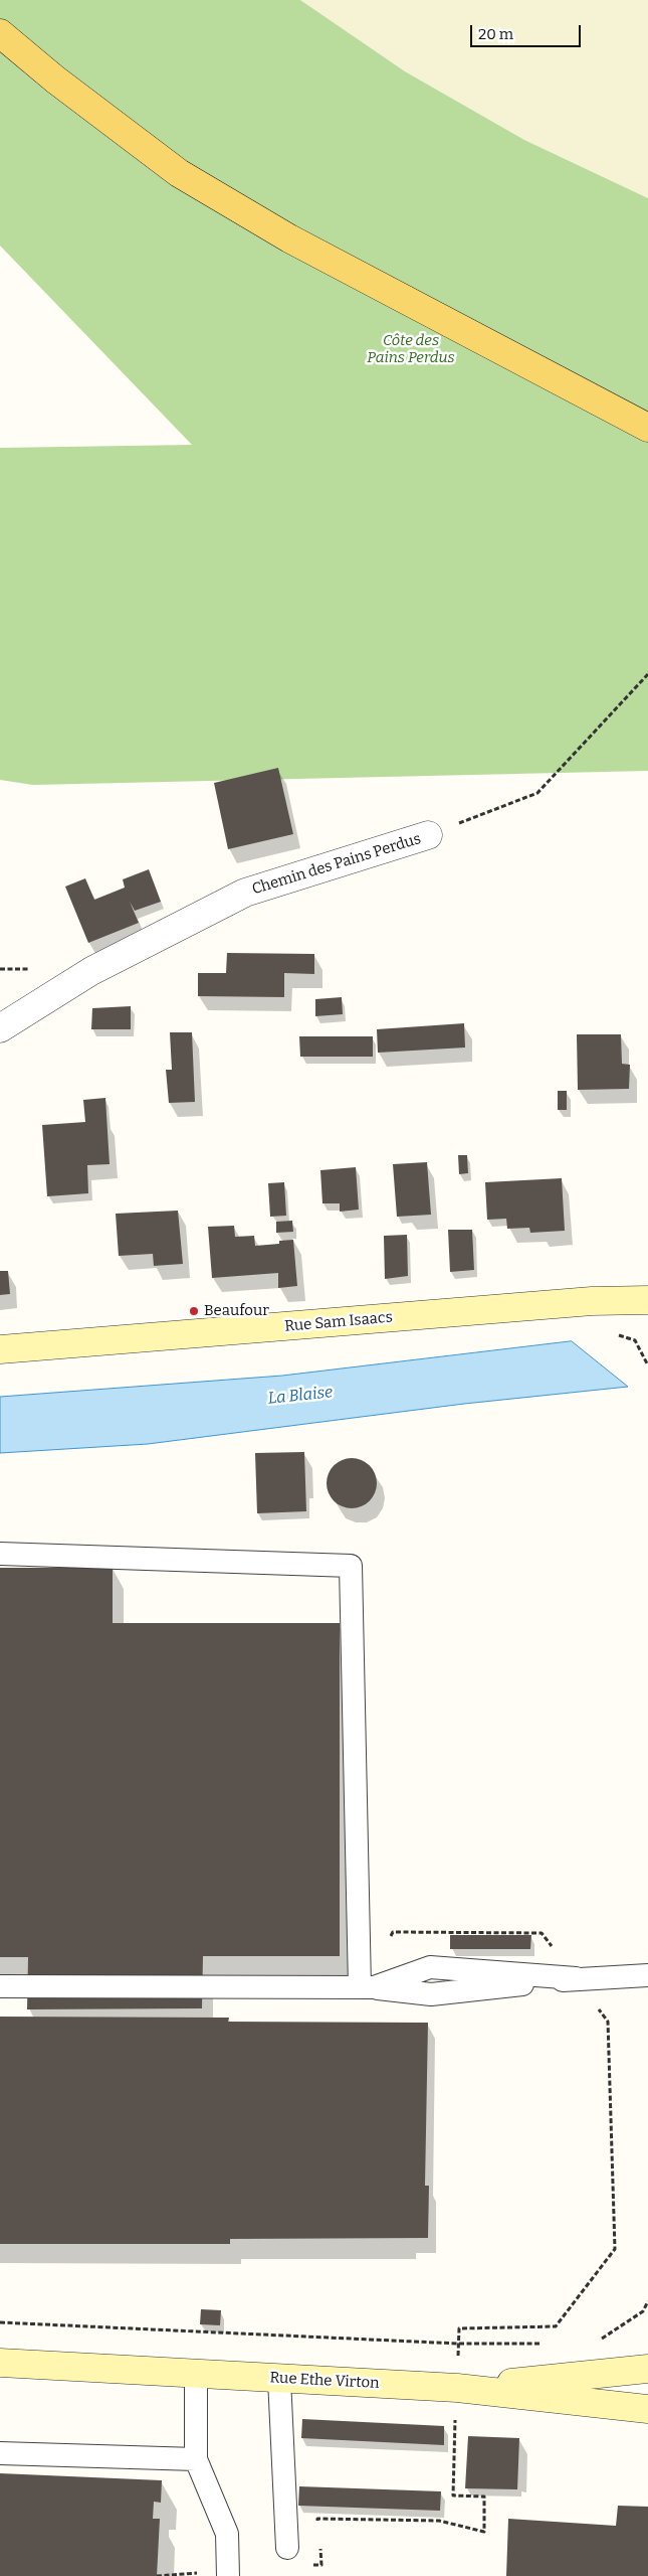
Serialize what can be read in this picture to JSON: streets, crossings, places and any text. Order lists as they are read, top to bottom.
{
  "streets": {
    "main road": ["Rue Sam Isaacs", "Rue Ethe Virton"],
    "street": ["Chemin des Pains Perdus"]
  },
  "water": ["La Blaise"],
  "parks": ["Côte des Pains Perdus"],
  "places": ["Beaufour"],
  "scale_bar": "20 m"
}
